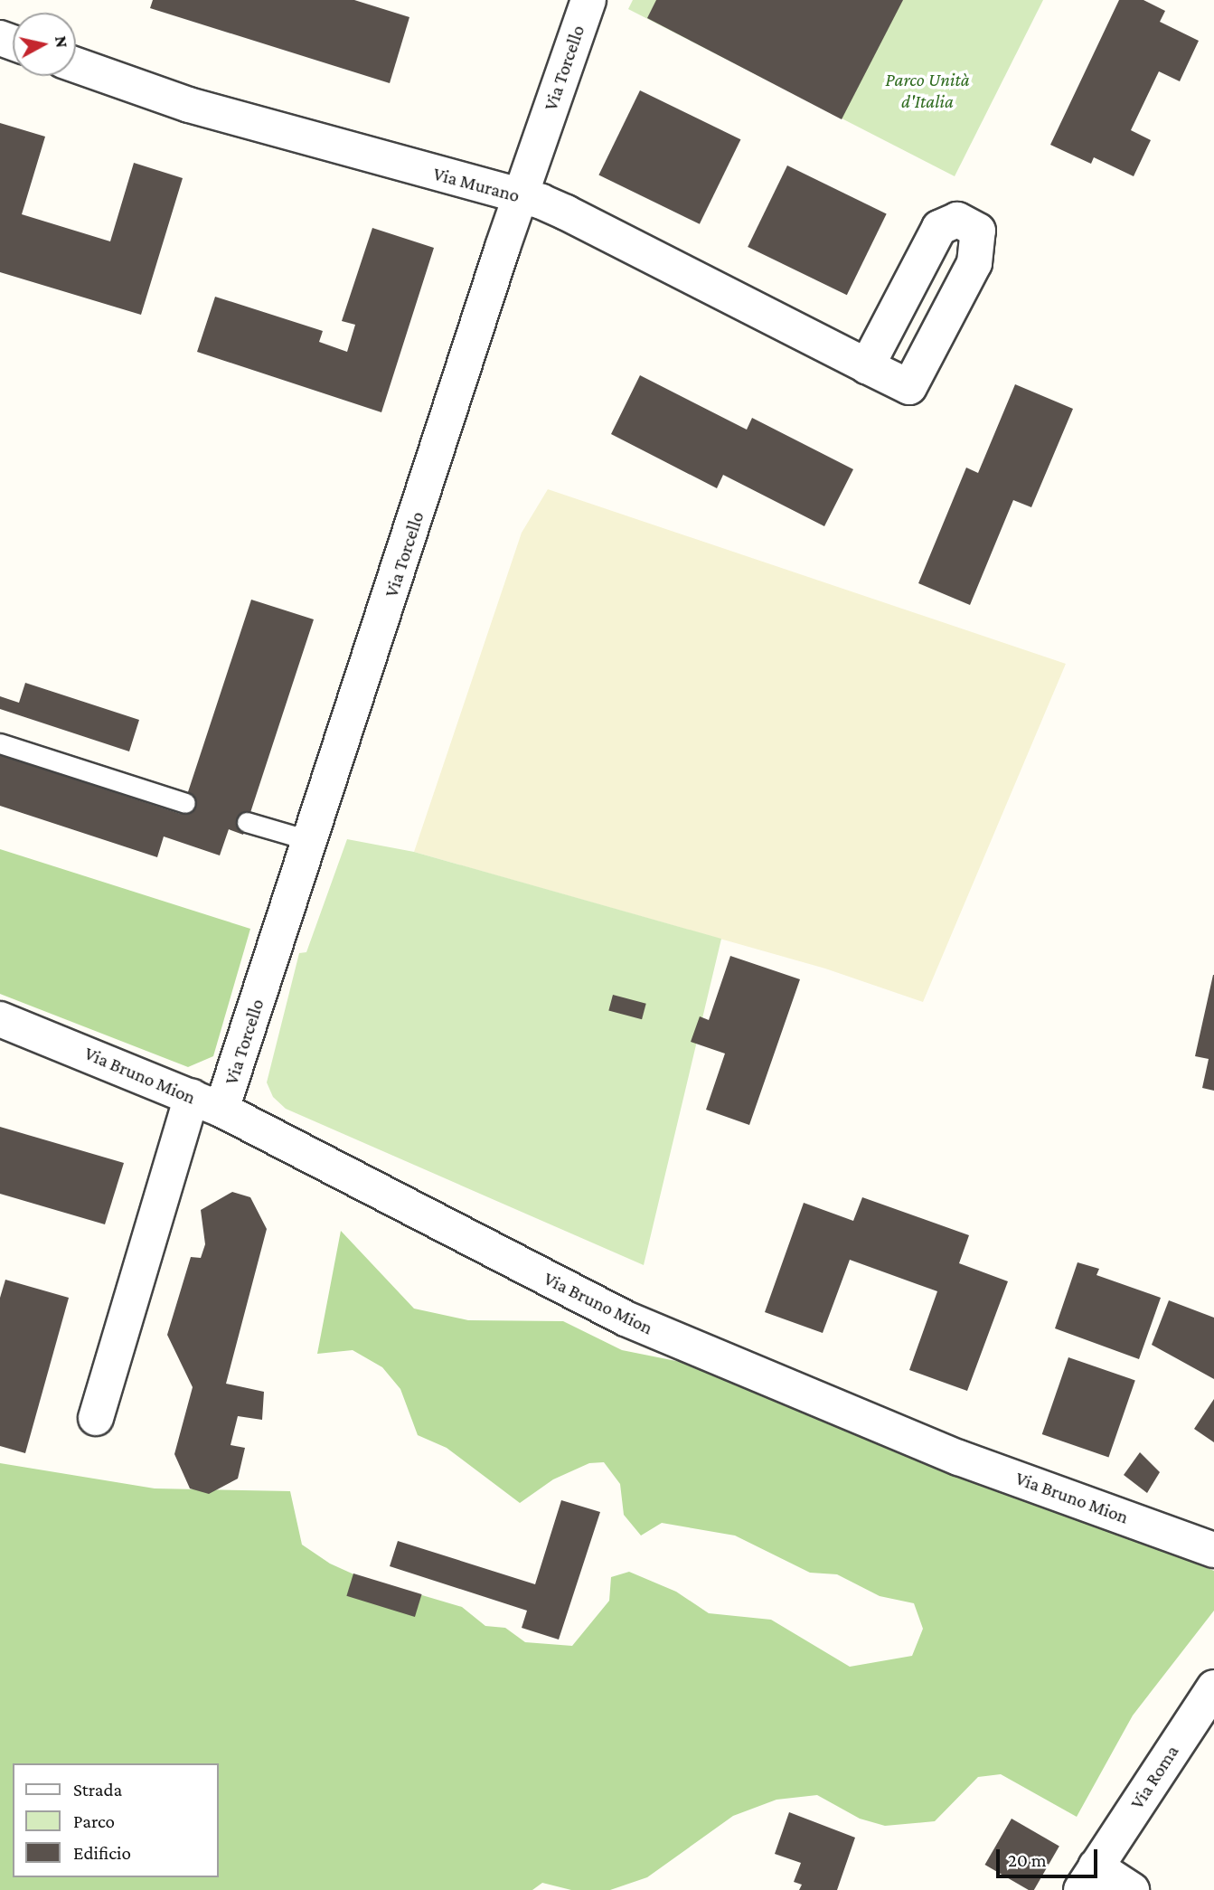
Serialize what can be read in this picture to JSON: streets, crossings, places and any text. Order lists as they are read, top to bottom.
{
  "streets": {
    "street": [
      "Via Torcello",
      "Via Murano",
      "Via Bruno Mion",
      "Via Roma"
    ]
  },
  "crossings": [
    ["Via Torcello", "Via Murano"],
    ["Via Torcello", "Via Bruno Mion"]
  ],
  "parks": ["Parco Unità d'Italia"],
  "legend": ["Strada", "Parco", "Edificio"],
  "scale_bar": "20 m",
  "north": "right"
}
